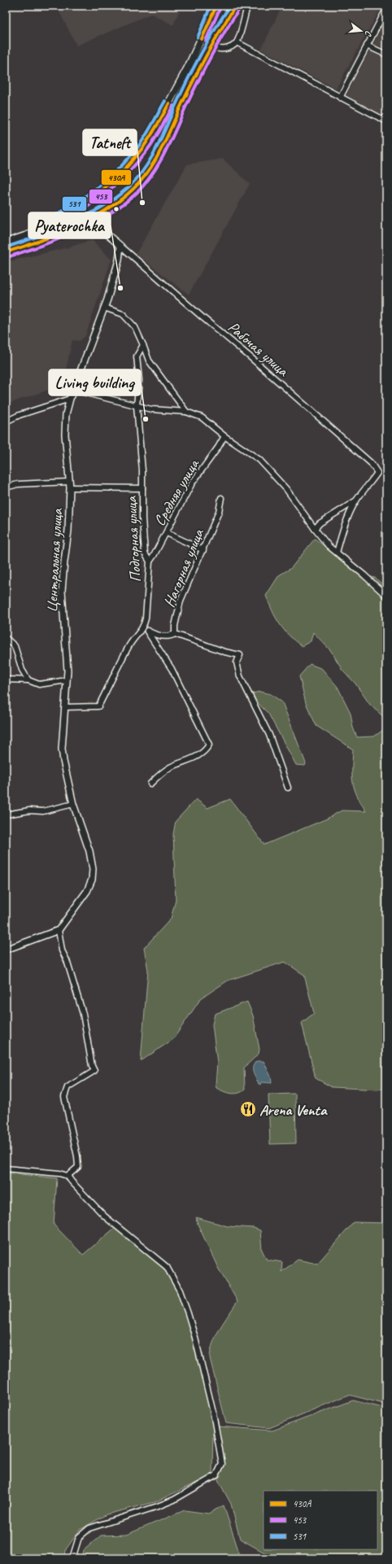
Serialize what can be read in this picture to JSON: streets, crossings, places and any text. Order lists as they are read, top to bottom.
{
  "streets": {
    "street": [
      "Рабочая улица",
      "Средняя улица",
      "Подгорная улица",
      "Центральная улица",
      "Нагорная улица"
    ]
  },
  "crossings": [
    ["Рабочая улица", "Центральная улица"],
    ["Средняя улица", "Подгорная улица"]
  ],
  "places": {
    "other": ["Tatneft", "Pyaterochka", "Living building"],
    "restaurant": ["Arena Venta"]
  },
  "lines": ["transit line 430А", "transit line 531", "transit line 453"],
  "legend": ["430А", "453", "531"],
  "north": "right"
}
